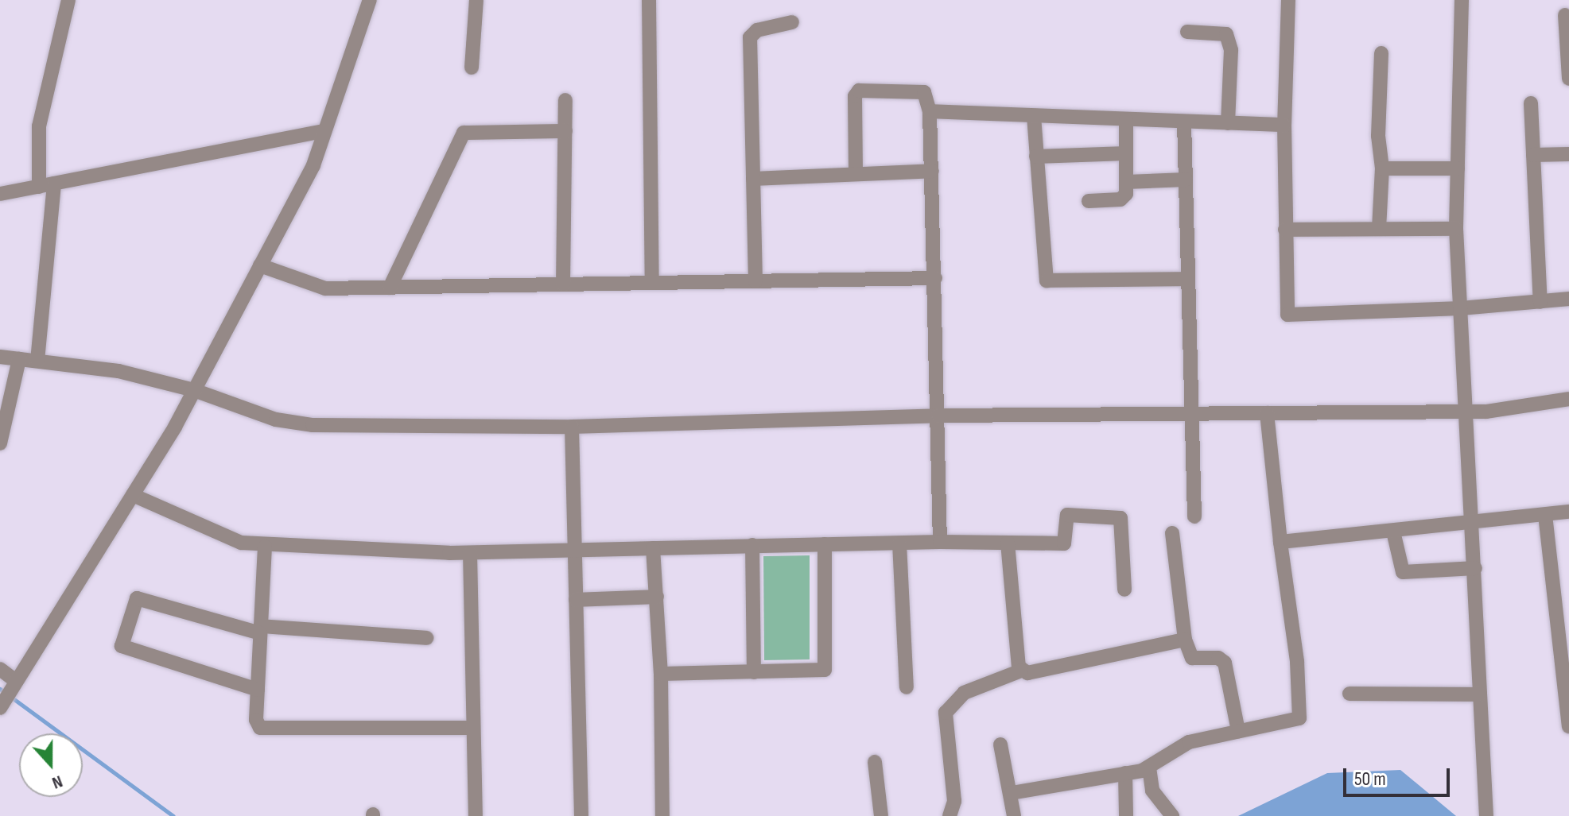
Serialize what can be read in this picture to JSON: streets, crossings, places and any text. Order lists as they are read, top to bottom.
{
  "scale_bar": "50 m",
  "north": "bottom"
}
